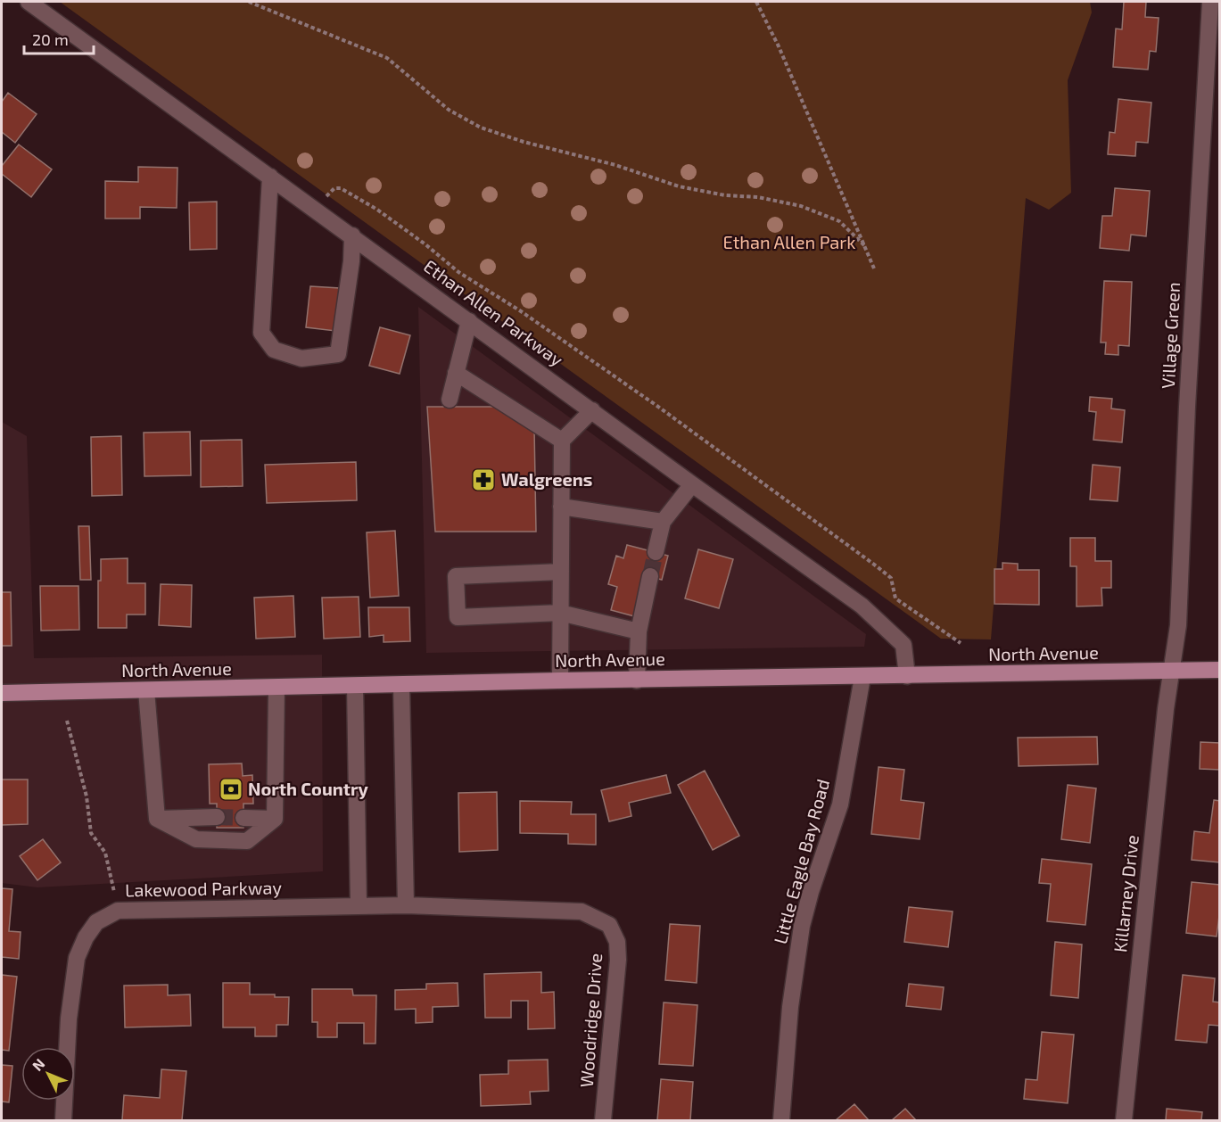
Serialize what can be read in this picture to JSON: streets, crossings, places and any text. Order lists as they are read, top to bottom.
{
  "streets": {
    "main road": ["North Avenue"],
    "street": [
      "Ethan Allen Parkway",
      "Village Green",
      "Little Eagle Bay Road",
      "Lakewood Parkway",
      "Killarney Drive",
      "Woodridge Drive"
    ]
  },
  "crossings": [
    ["Ethan Allen Parkway", "North Avenue"],
    ["Village Green", "North Avenue"],
    ["Village Green", "Killarney Drive"],
    ["North Avenue", "Little Eagle Bay Road"],
    ["North Avenue", "Killarney Drive"],
    ["Lakewood Parkway", "Woodridge Drive"]
  ],
  "parks": ["Ethan Allen Park"],
  "places": {
    "pharmacy": ["Walgreens"],
    "bank": ["North Country"]
  },
  "scale_bar": "20 m",
  "north": "top left"
}
